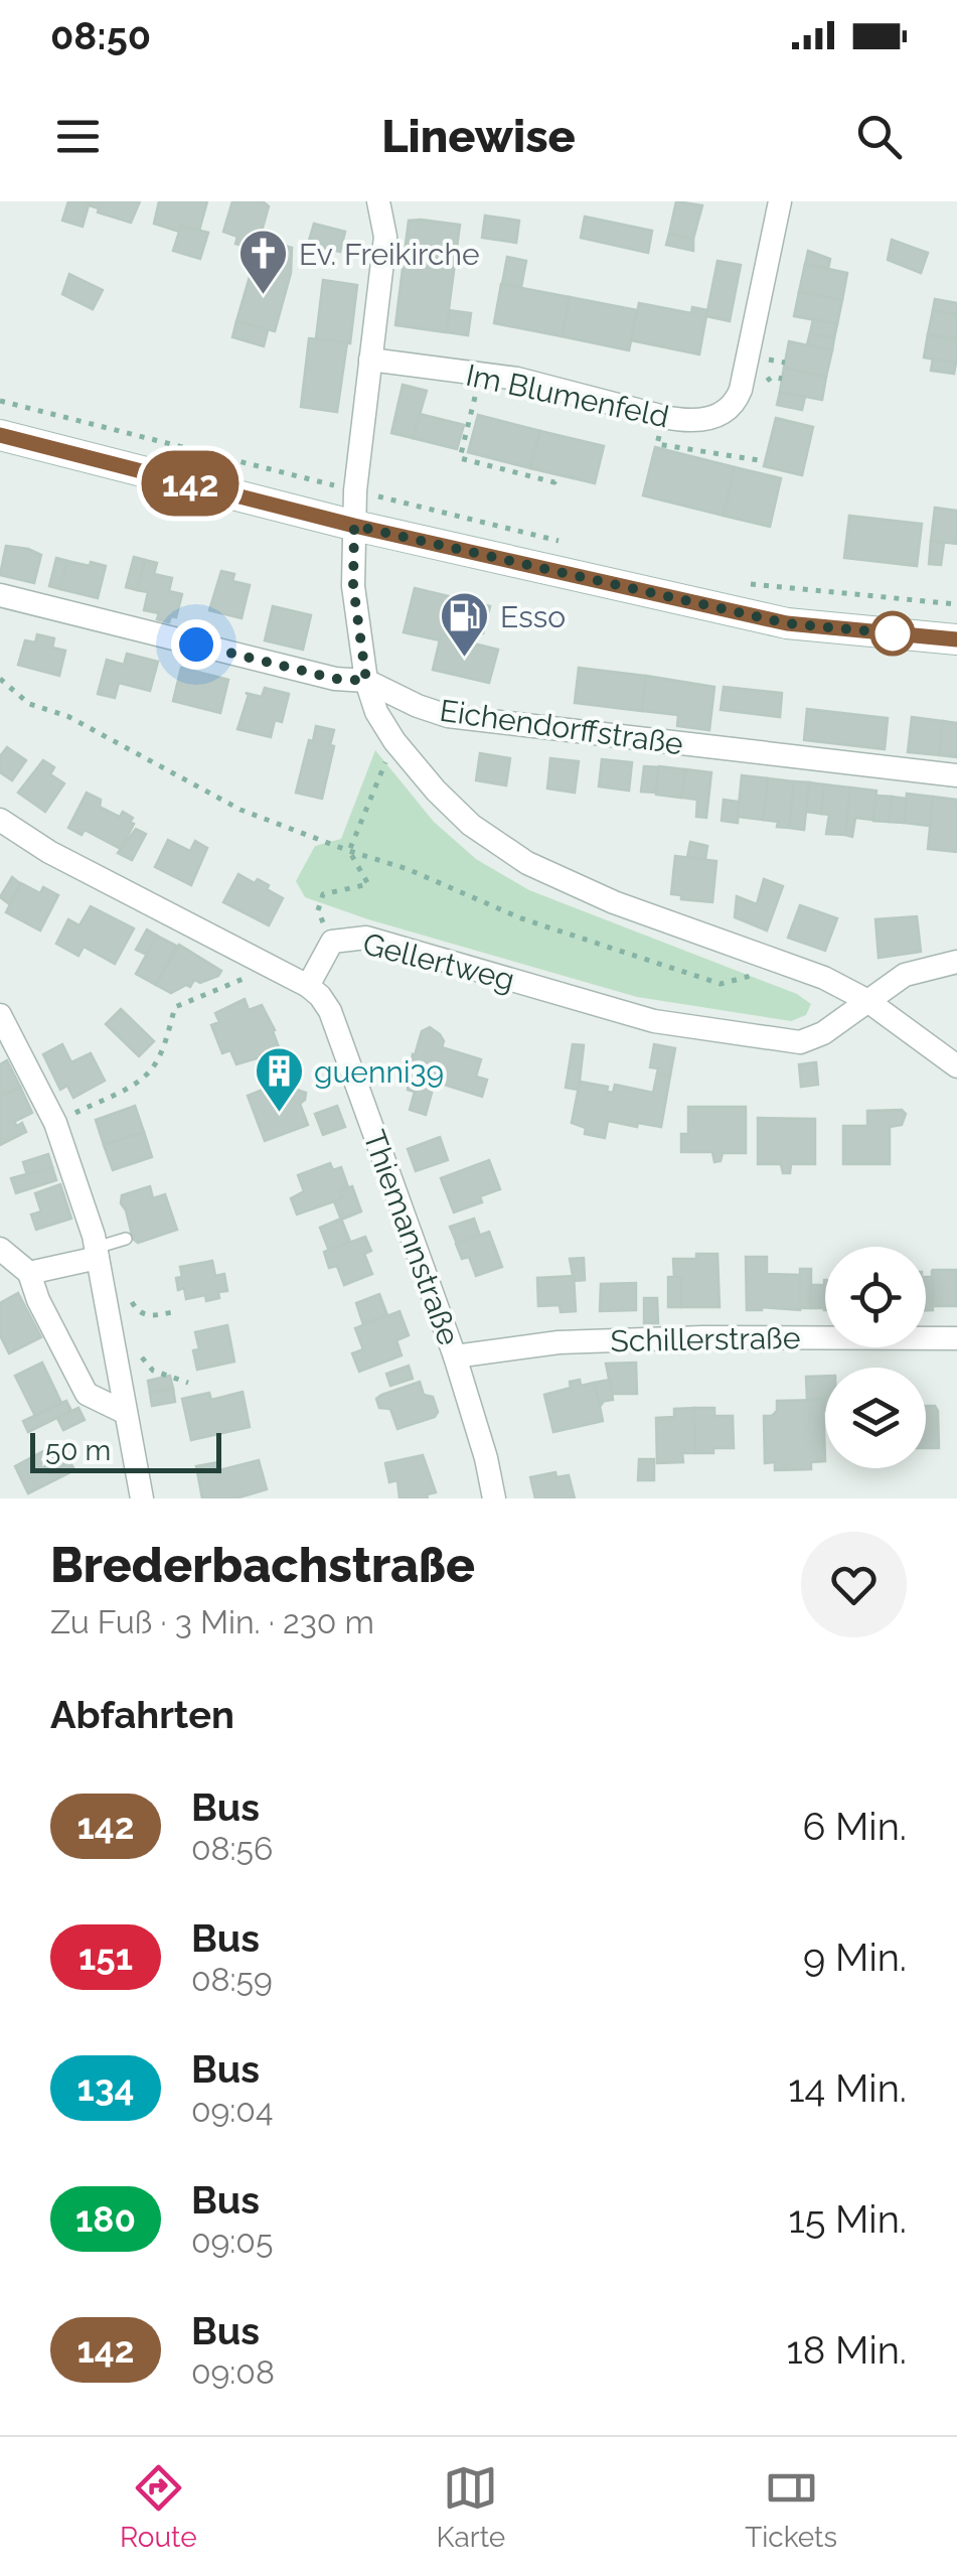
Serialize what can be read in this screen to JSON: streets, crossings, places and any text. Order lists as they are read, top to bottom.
{
  "streets": {
    "street": [
      "Im Blumenfeld",
      "Eichendorffstraße",
      "Gellertweg",
      "Thiemannstraße",
      "Schillerstraße"
    ]
  },
  "crossings": [
    ["Gellertweg", "Thiemannstraße"],
    ["Thiemannstraße", "Schillerstraße"]
  ],
  "places": {
    "church": ["Ev. Freikirche"],
    "fuel station": ["Esso"],
    "building": ["guenni39"]
  },
  "lines": ["bus line 142"],
  "scale_bar": "50 m",
  "page": {
    "status": "08:50",
    "header": "Linewise",
    "on_map": "142",
    "scale": "50 m",
    "heading": [
      ["Brederbachstraße", "Zu Fuß · 3 Min. · 230 m"],
      "Abfahrten"
    ],
    "list": [
      {
        "mark": "142",
        "name": "Bus",
        "note": "08:56",
        "value": "6 Min."
      },
      {
        "mark": "151",
        "name": "Bus",
        "note": "08:59",
        "value": "9 Min."
      },
      {
        "mark": "134",
        "name": "Bus",
        "note": "09:04",
        "value": "14 Min."
      },
      {
        "mark": "180",
        "name": "Bus",
        "note": "09:05",
        "value": "15 Min."
      },
      {
        "mark": "142",
        "name": "Bus",
        "note": "09:08",
        "value": "18 Min."
      }
    ],
    "tabs": ["Route", "Karte", "Tickets"]
  }
}
